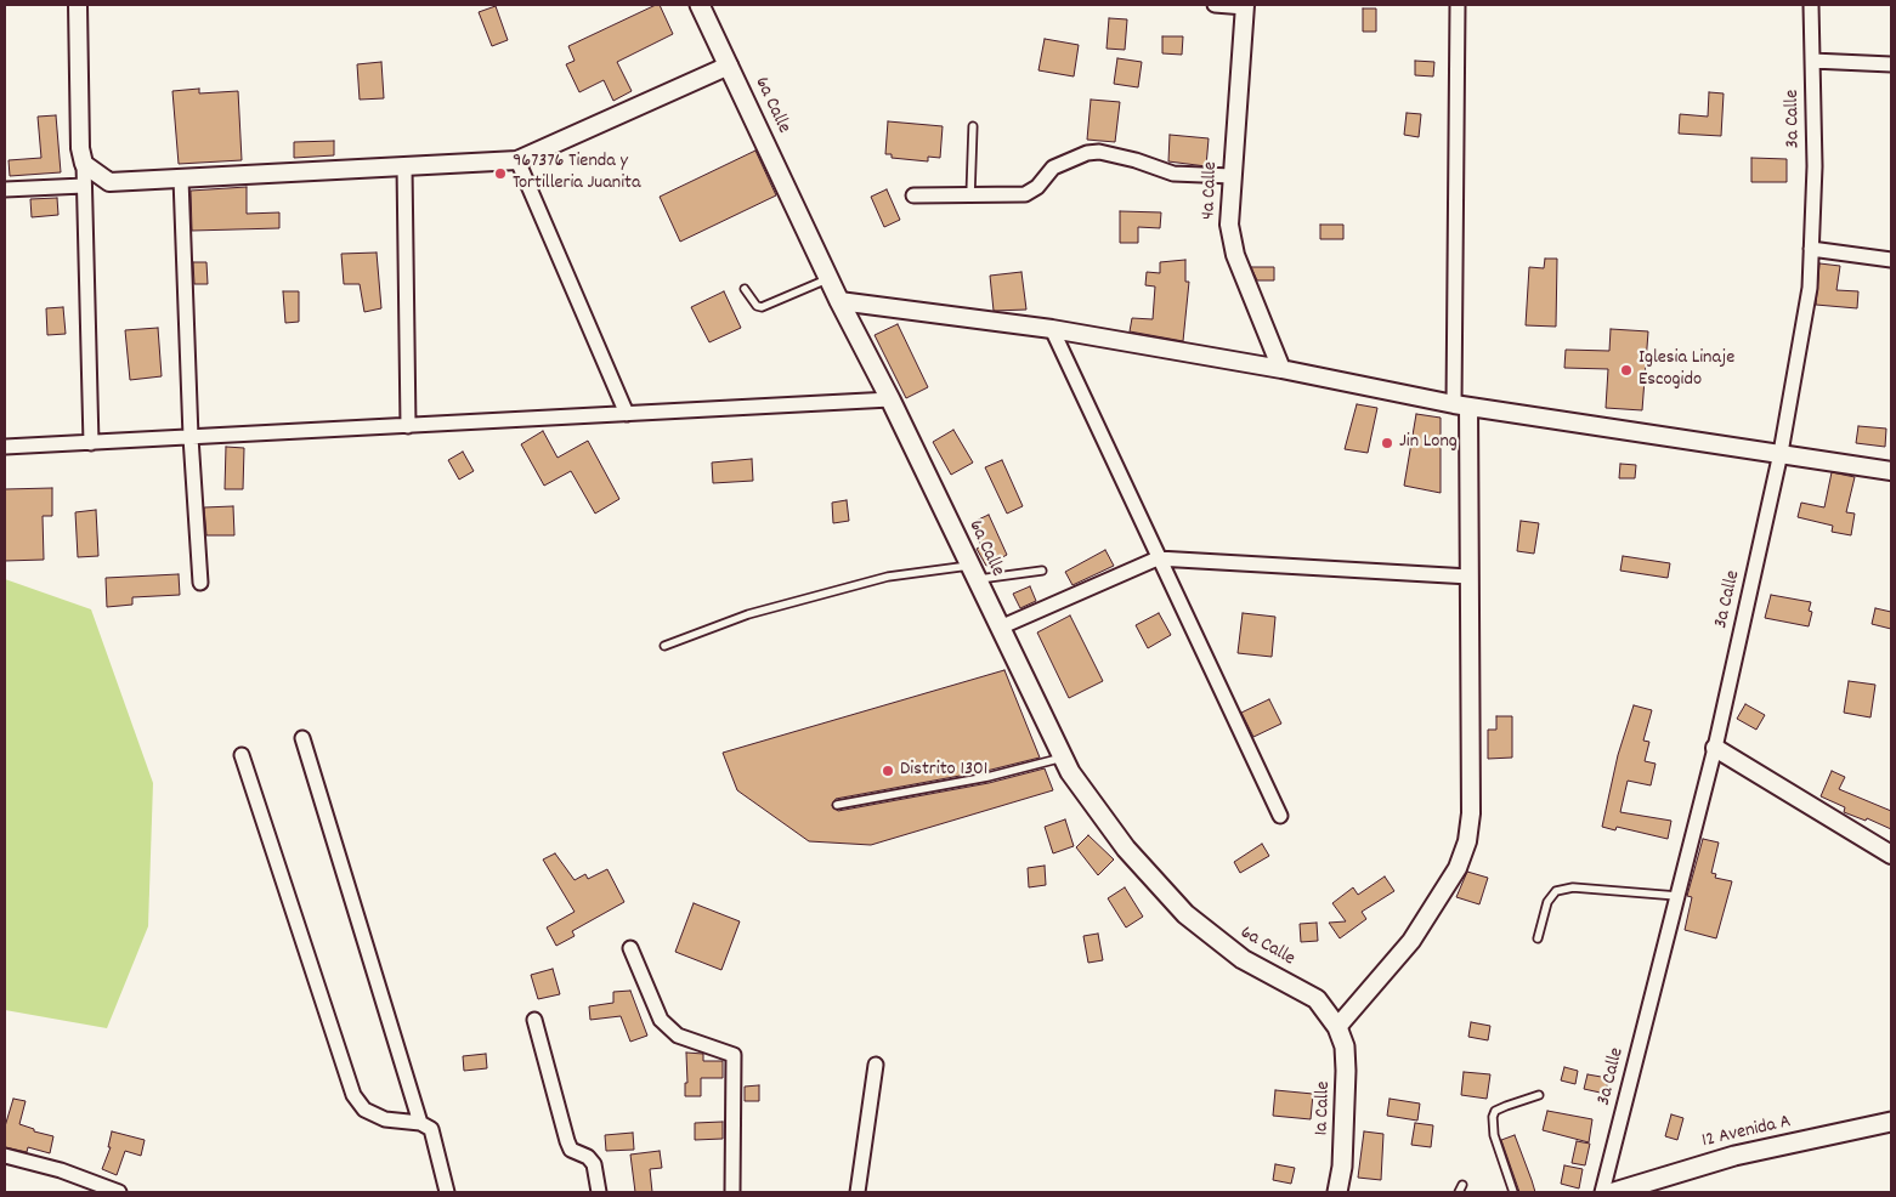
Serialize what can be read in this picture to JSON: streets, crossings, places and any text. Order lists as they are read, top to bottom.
{
  "streets": {
    "main road": ["6a Calle", "1a Calle", "12 Avenida A"],
    "street": ["3a Calle", "4a Calle"]
  },
  "crossings": [
    ["6a Calle", "1a Calle"]
  ],
  "places": [
    "967376 Tienda y Tortilleria Juanita",
    "Iglesia Linaje Escogido",
    "Jin Long",
    "Distrito 1301"
  ]
}
